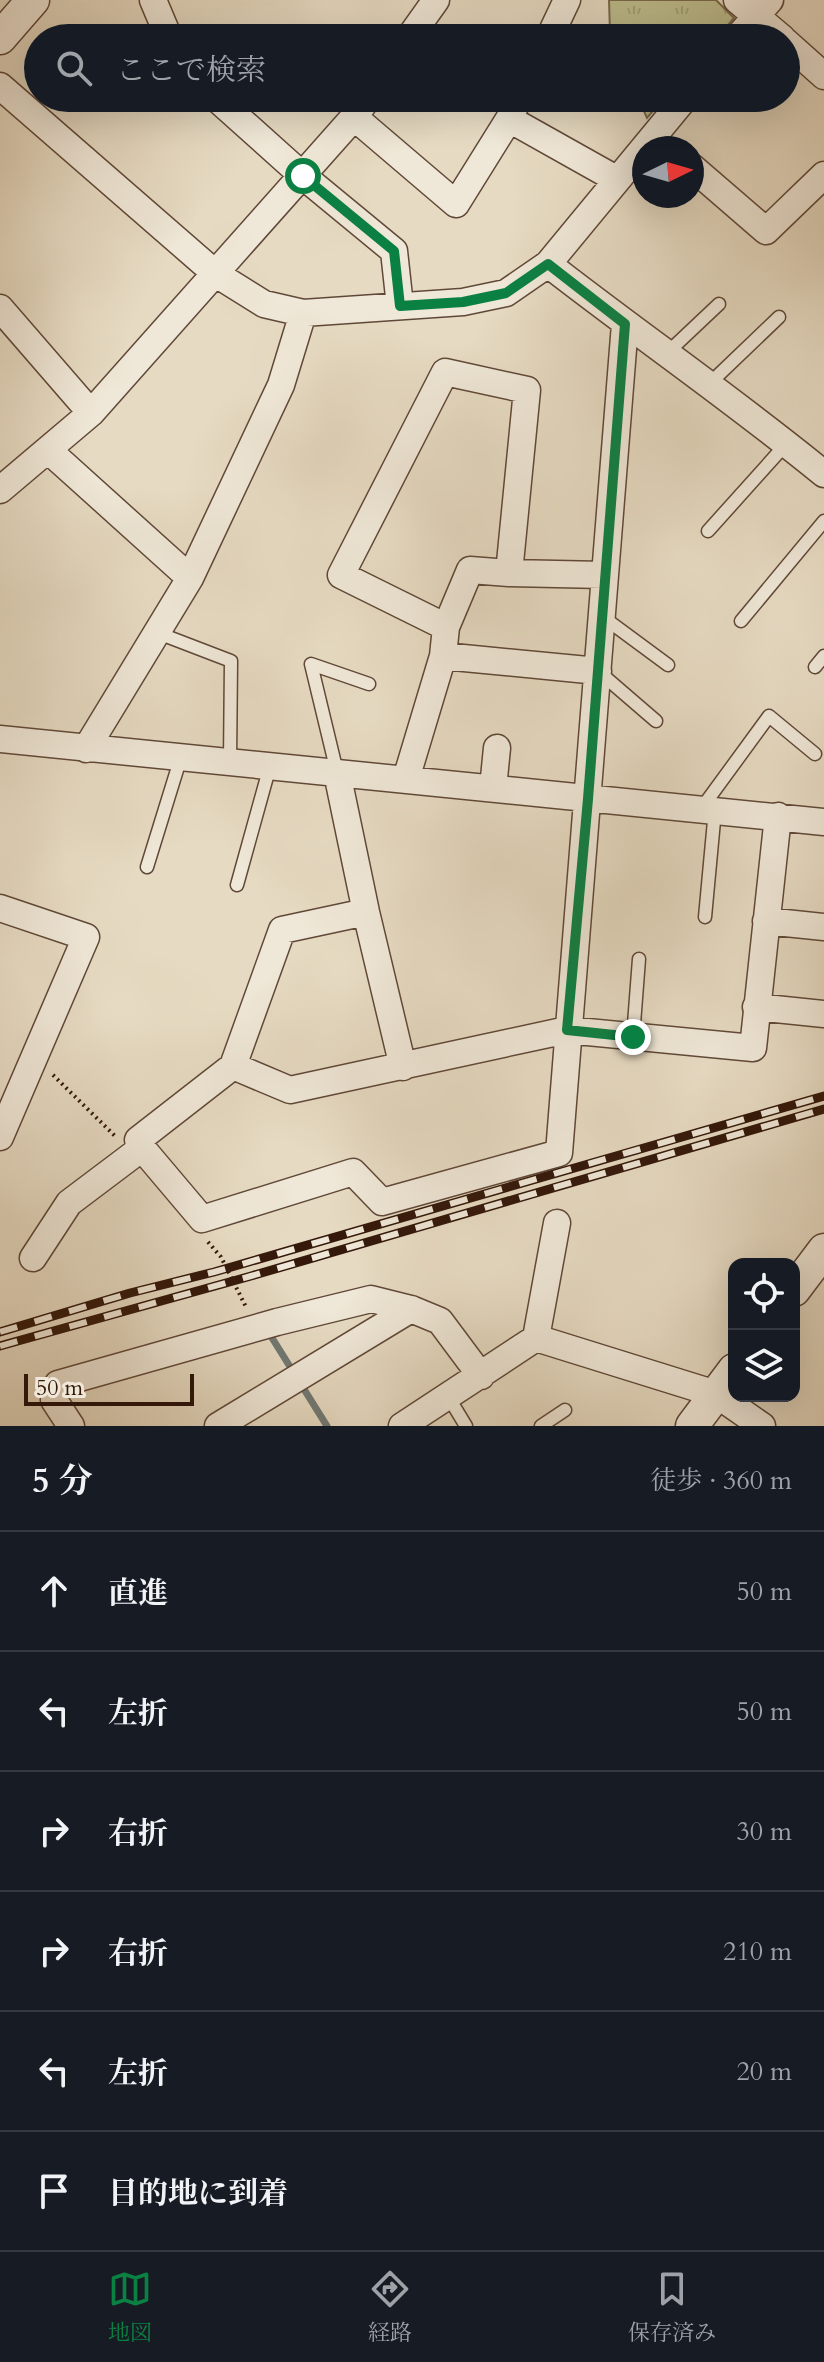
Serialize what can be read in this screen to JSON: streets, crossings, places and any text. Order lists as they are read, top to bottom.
{
  "scale_bar": "50 m",
  "north": "right",
  "page": {
    "search": "ここで検索",
    "scale": "50 m",
    "heading": ["5 分", "徒歩 · 360 m"],
    "list": [
      ["直進", "50 m"],
      ["左折", "50 m"],
      ["右折", "30 m"],
      ["右折", "210 m"],
      ["左折", "20 m"],
      "目的地に到着"
    ],
    "nav": ["地図", "経路", "保存済み"]
  }
}
